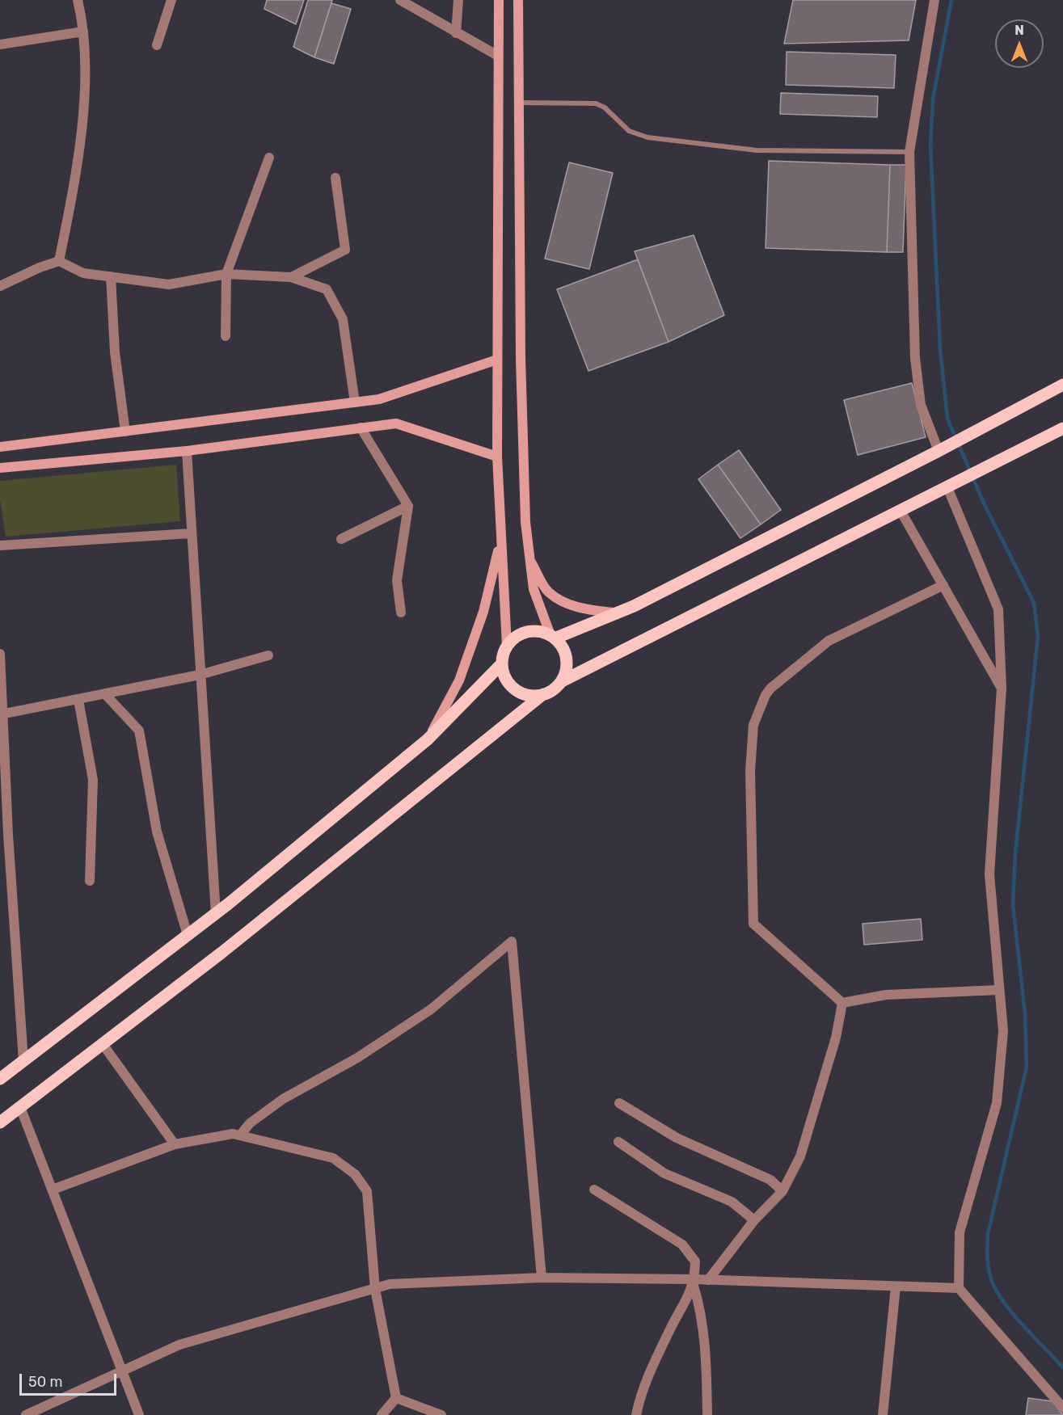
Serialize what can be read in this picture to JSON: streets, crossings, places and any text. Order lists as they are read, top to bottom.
{
  "scale_bar": "50 m",
  "north": "top"
}
